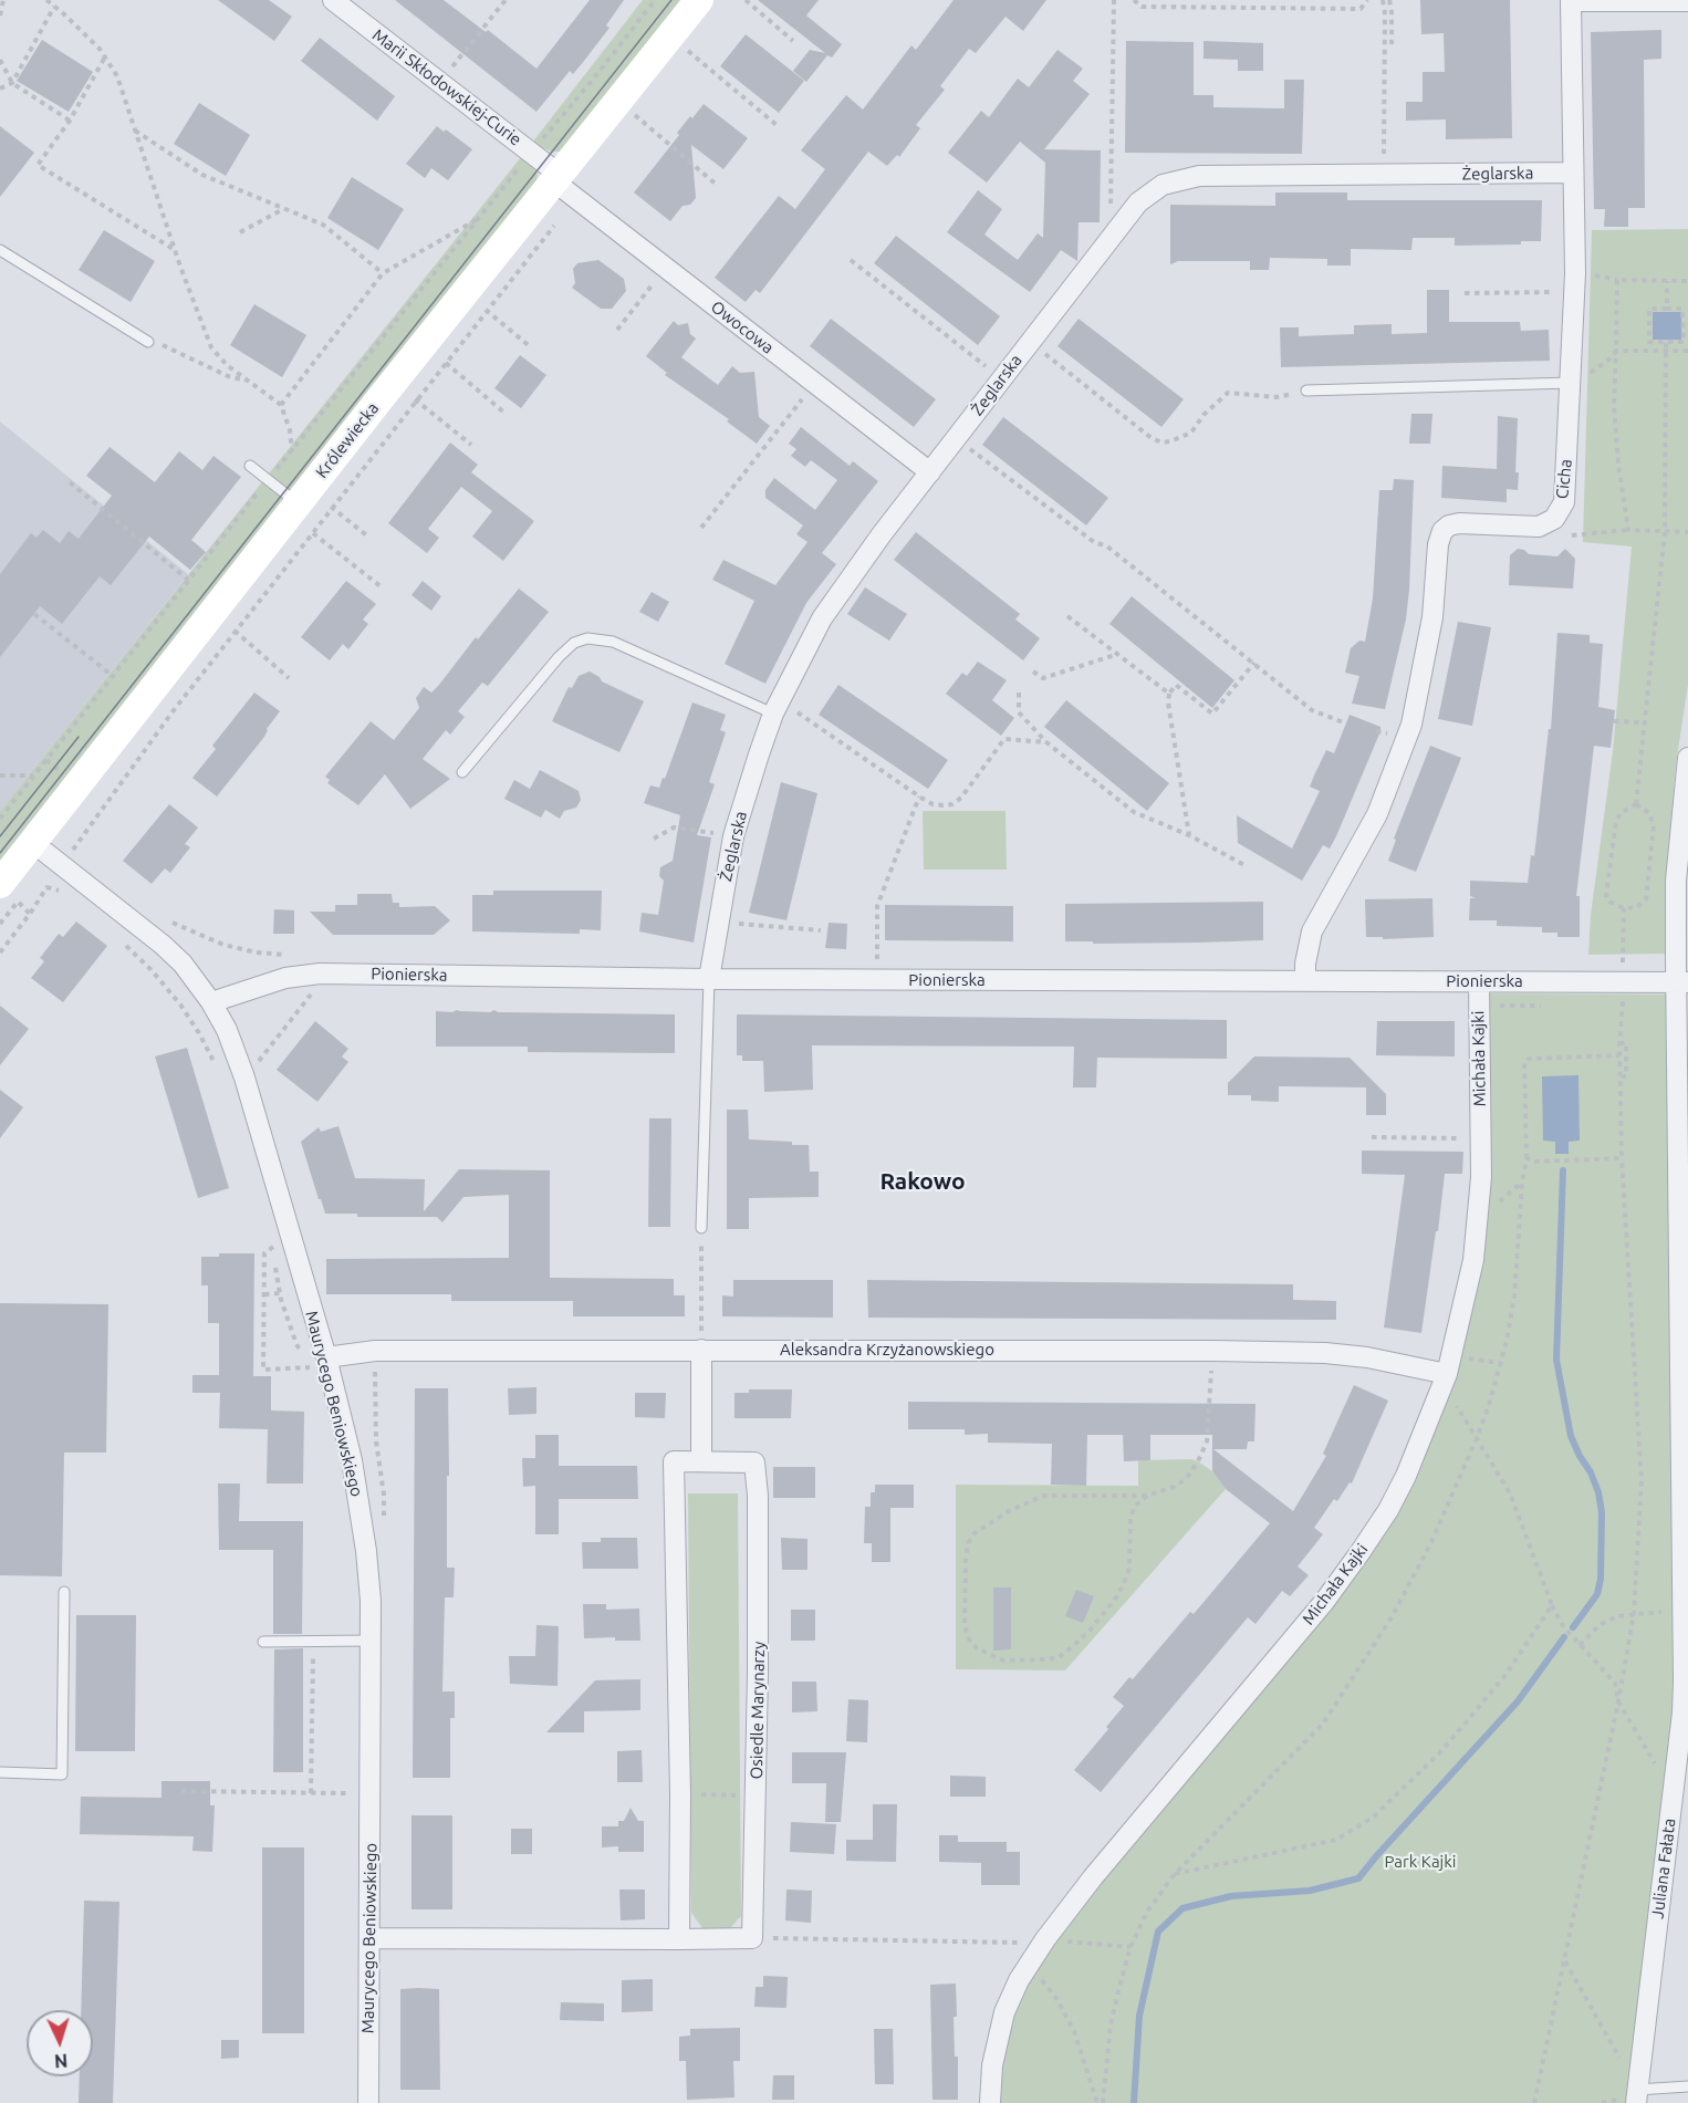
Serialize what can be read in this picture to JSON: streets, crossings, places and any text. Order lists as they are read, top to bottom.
{
  "streets": {
    "main road": ["Królewiecka"],
    "street": [
      "Marii Skłodowskiej-Curie",
      "Żeglarska",
      "Owocowa",
      "Cicha",
      "Pionierska",
      "Michała Kajki",
      "Aleksandra Krzyżanowskiego",
      "Maurycego Beniowskiego",
      "Osiedle Marynarzy",
      "Juliana Fałata"
    ]
  },
  "crossings": [
    ["Marii Skłodowskiej-Curie", "Owocowa"],
    ["Marii Skłodowskiej-Curie", "Królewiecka"],
    ["Żeglarska", "Owocowa"],
    ["Żeglarska", "Cicha"],
    ["Żeglarska", "Pionierska"],
    ["Owocowa", "Królewiecka"],
    ["Królewiecka", "Maurycego Beniowskiego"],
    ["Cicha", "Pionierska"],
    ["Pionierska", "Michała Kajki"],
    ["Pionierska", "Maurycego Beniowskiego"],
    ["Pionierska", "Juliana Fałata"],
    ["Michała Kajki", "Aleksandra Krzyżanowskiego"],
    ["Aleksandra Krzyżanowskiego", "Maurycego Beniowskiego"]
  ],
  "districts": ["Rakowo"],
  "parks": ["Park Kajki"],
  "north": "bottom"
}
